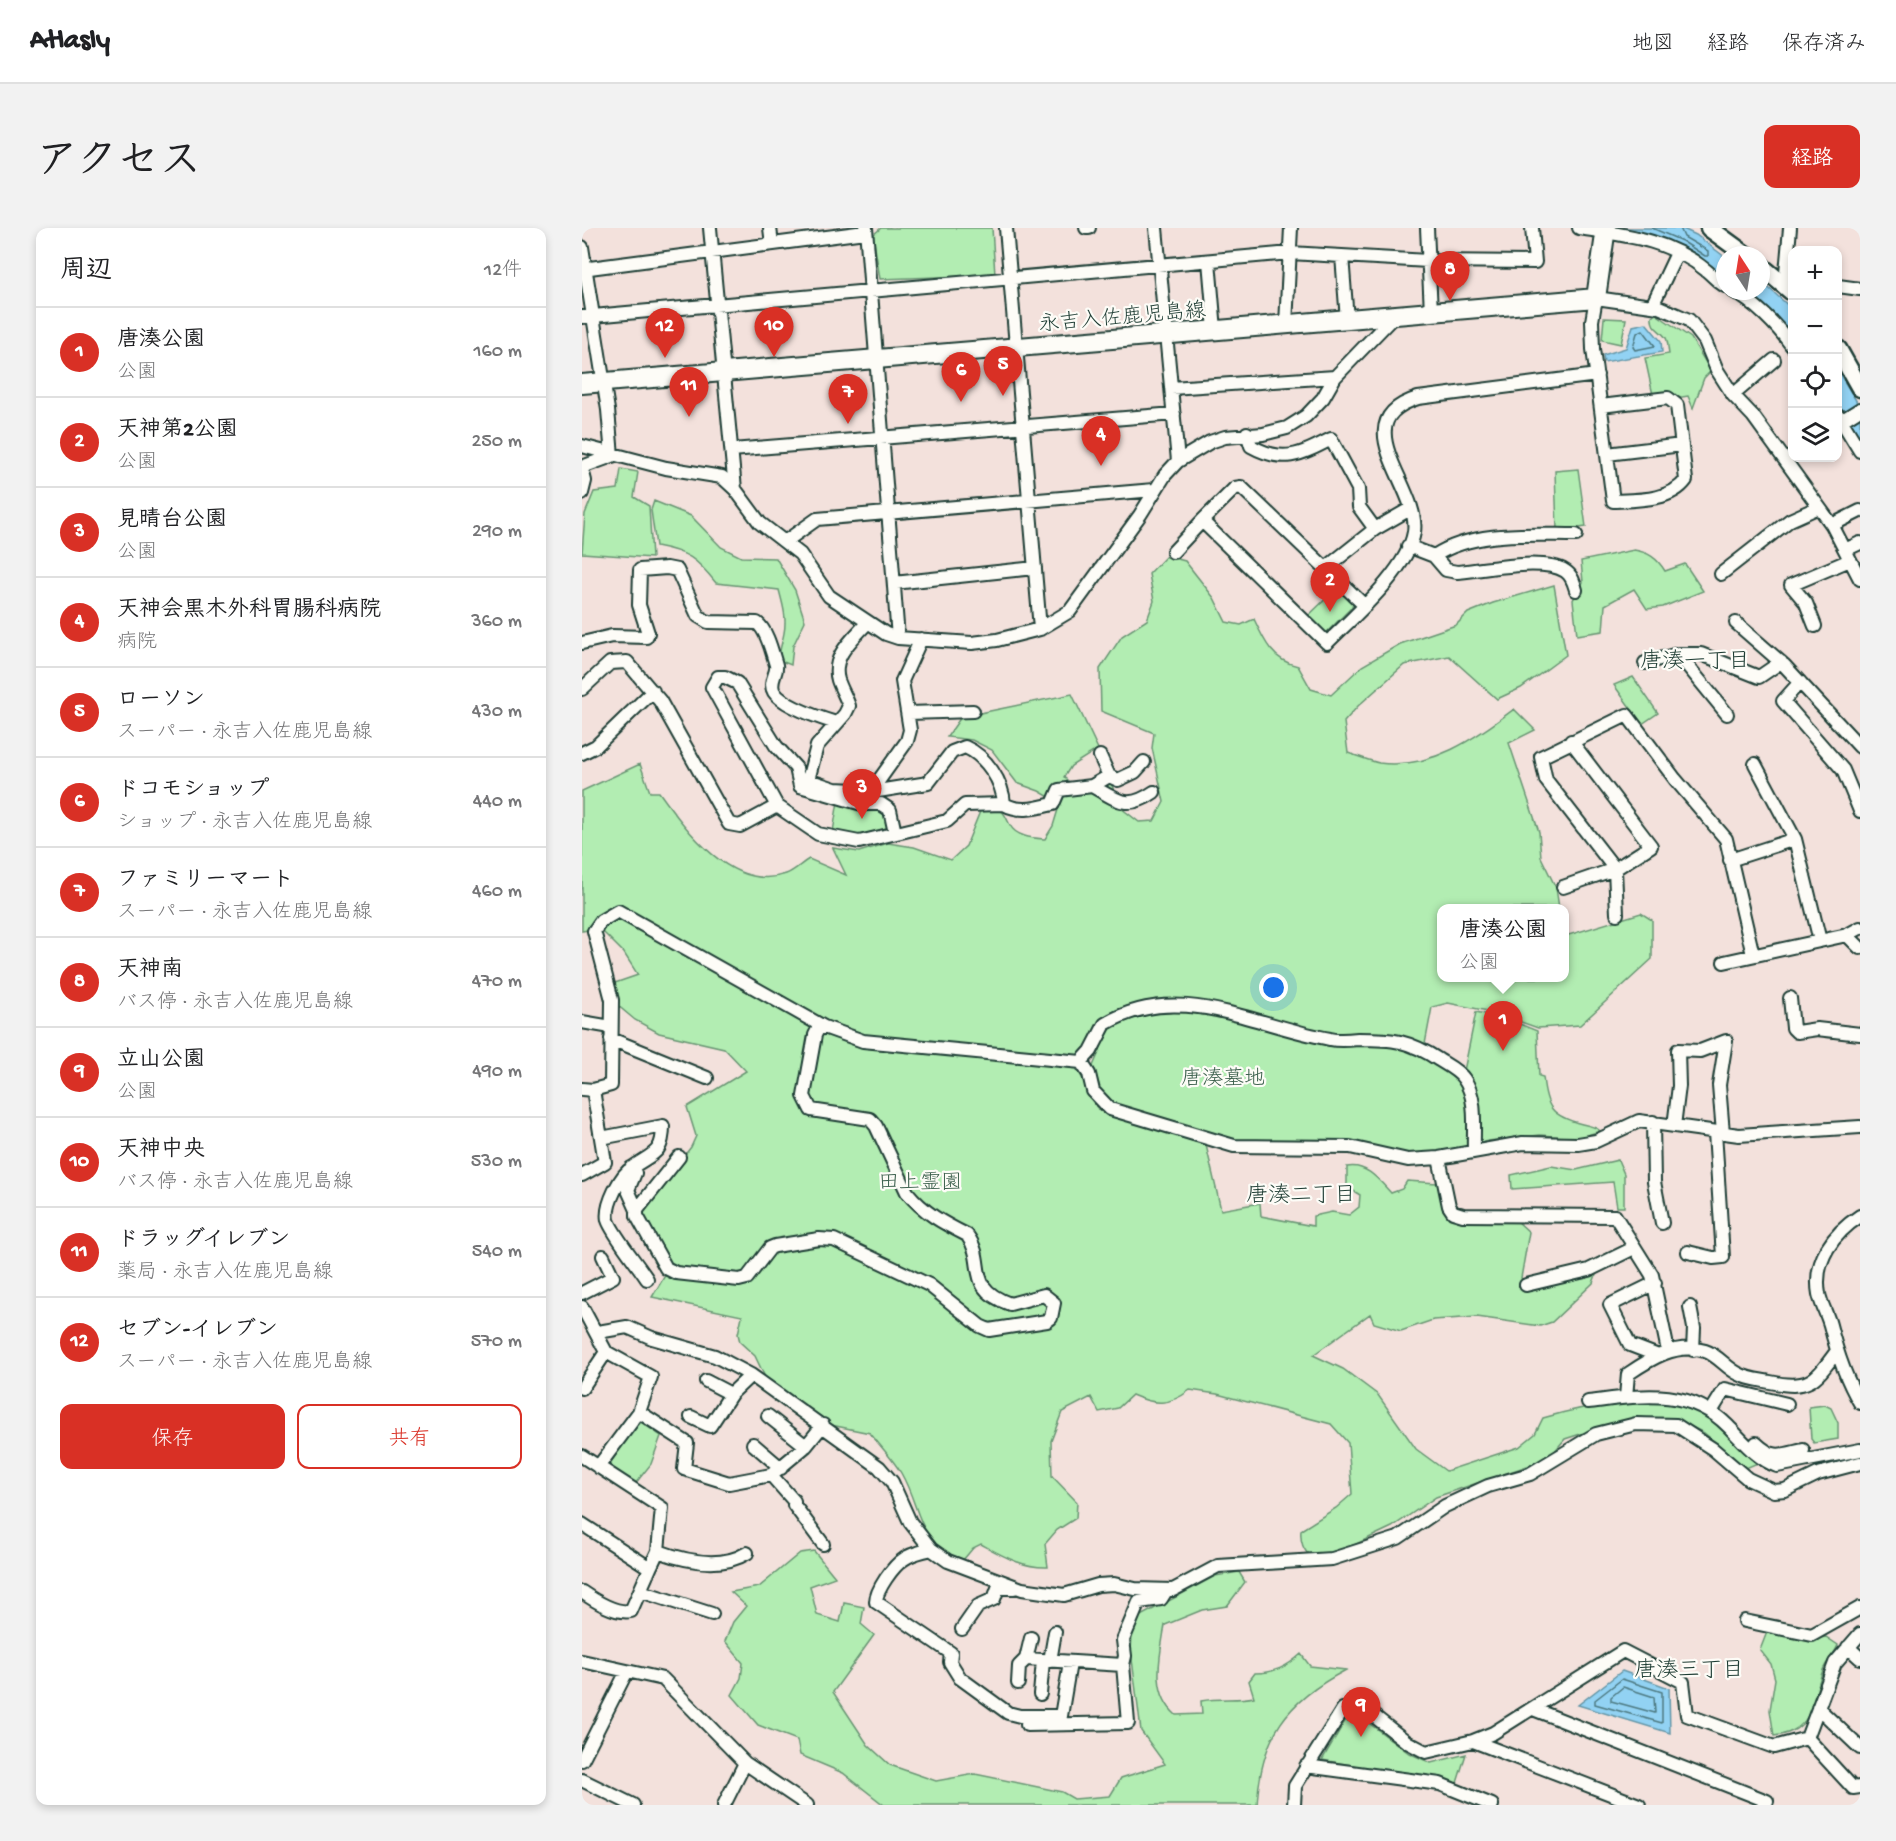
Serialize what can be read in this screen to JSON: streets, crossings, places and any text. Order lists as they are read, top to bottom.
{
  "streets": {
    "main road": ["永吉入佐鹿児島線"]
  },
  "districts": ["唐湊一丁目", "唐湊二丁目", "唐湊三丁目"],
  "parks": ["唐湊墓地", "田上霊園"],
  "north": "top",
  "page": {
    "header": "Atlasly",
    "nav": ["地図", "経路", "保存済み"],
    "title": "アクセス",
    "buttons": [
      "経路",
      ["保存", "共有"]
    ],
    "heading": ["周辺", "12件"],
    "map_buttons": ["+", "−"],
    "pins": [
      "8",
      "10",
      "12",
      "5",
      "6",
      "11",
      "7",
      "4",
      "2",
      "3",
      "1",
      "9"
    ],
    "list": [
      {
        "mark": "1",
        "name": "唐湊公園",
        "note": "公園",
        "value": "160 m"
      },
      {
        "mark": "2",
        "name": "天神第2公園",
        "note": "公園",
        "value": "250 m"
      },
      {
        "mark": "3",
        "name": "見晴台公園",
        "note": "公園",
        "value": "290 m"
      },
      {
        "mark": "4",
        "name": "天神会黒木外科胃腸科病院",
        "note": "病院",
        "value": "360 m"
      },
      {
        "mark": "5",
        "name": "ローソン",
        "note": "スーパー · 永吉入佐鹿児島線",
        "value": "430 m"
      },
      {
        "mark": "6",
        "name": "ドコモショップ",
        "note": "ショップ · 永吉入佐鹿児島線",
        "value": "440 m"
      },
      {
        "mark": "7",
        "name": "ファミリーマート",
        "note": "スーパー · 永吉入佐鹿児島線",
        "value": "460 m"
      },
      {
        "mark": "8",
        "name": "天神南",
        "note": "バス停 · 永吉入佐鹿児島線",
        "value": "470 m"
      },
      {
        "mark": "9",
        "name": "立山公園",
        "note": "公園",
        "value": "490 m"
      },
      {
        "mark": "10",
        "name": "天神中央",
        "note": "バス停 · 永吉入佐鹿児島線",
        "value": "530 m"
      },
      {
        "mark": "11",
        "name": "ドラッグイレブン",
        "note": "薬局 · 永吉入佐鹿児島線",
        "value": "540 m"
      },
      {
        "mark": "12",
        "name": "セブン-イレブン",
        "note": "スーパー · 永吉入佐鹿児島線",
        "value": "570 m"
      }
    ],
    "popup": ["唐湊公園", "公園"]
  }
}
